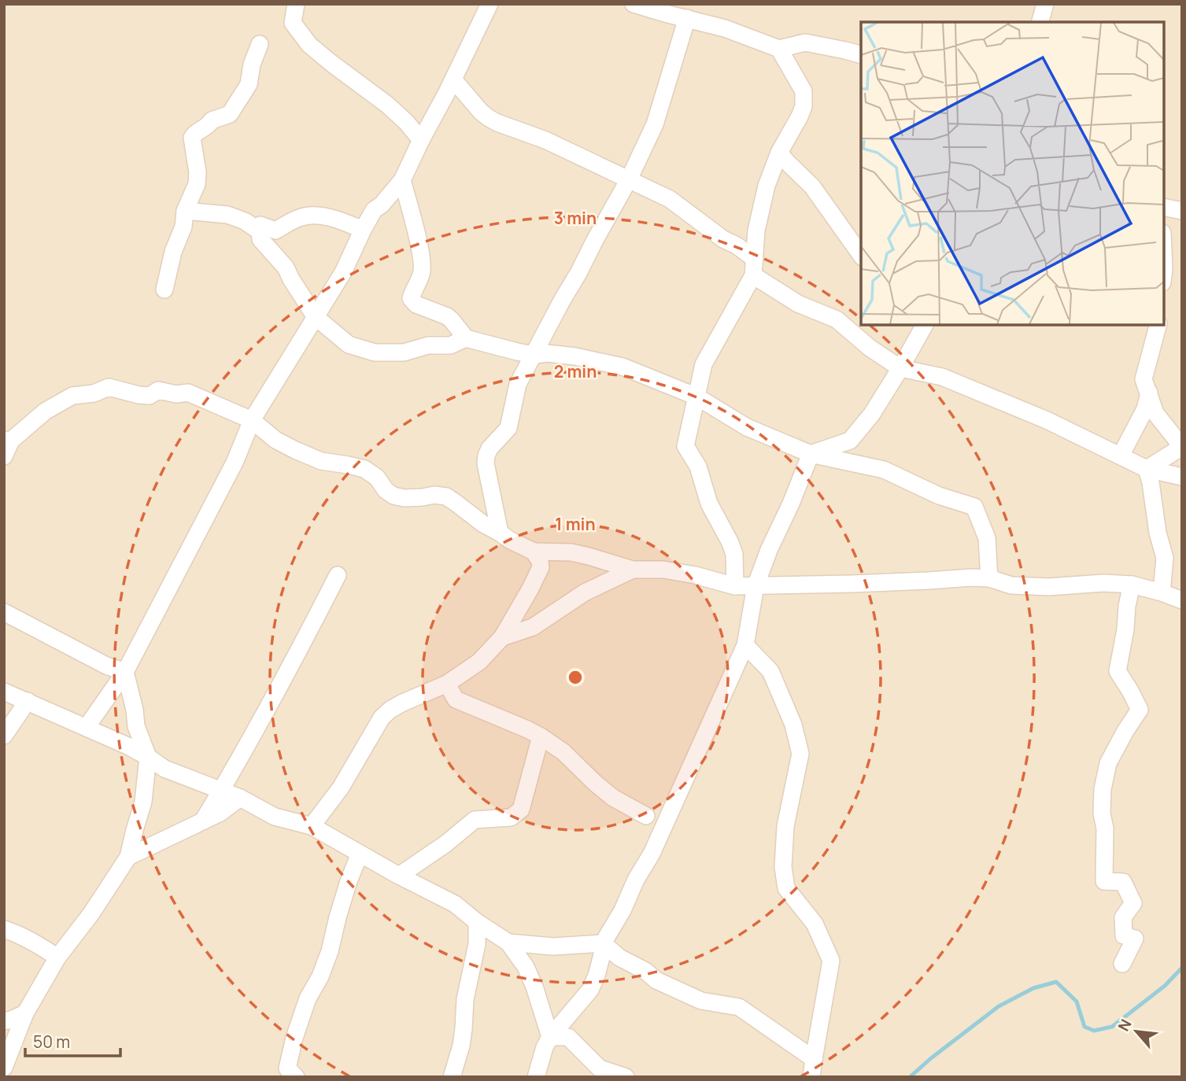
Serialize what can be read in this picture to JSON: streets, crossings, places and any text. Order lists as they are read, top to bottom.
{
  "scale_bar": "50 m",
  "north": "top left",
  "rings": ["3 min", "2 min", "1 min"]
}
